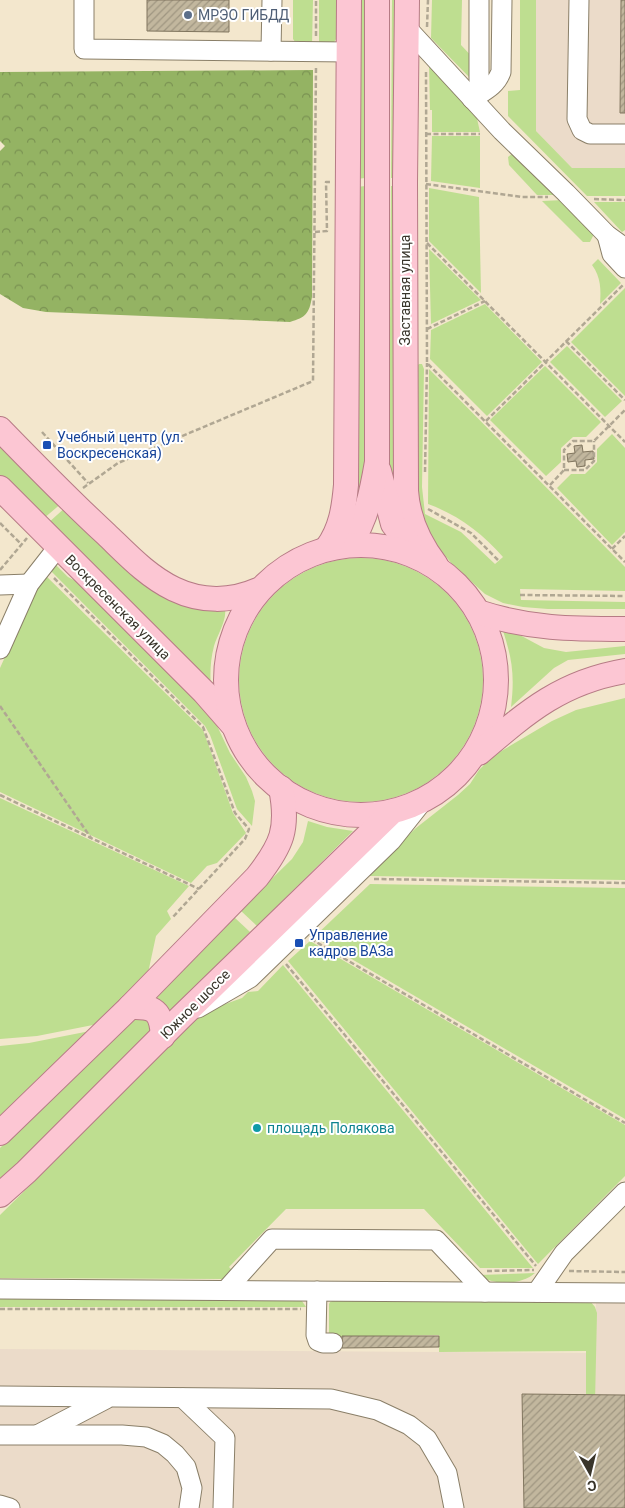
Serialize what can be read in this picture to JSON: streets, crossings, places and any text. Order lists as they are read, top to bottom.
{
  "streets": {
    "main road": ["Заставная улица", "Воскресенская улица", "Южное шоссе"]
  },
  "places": {
    "other": ["МРЭО ГИБДД", "площадь Полякова"],
    "transit": ["Учебный центр (ул. Воскресенская)", "Управление кадров ВАЗа"]
  },
  "north": "bottom"
}
